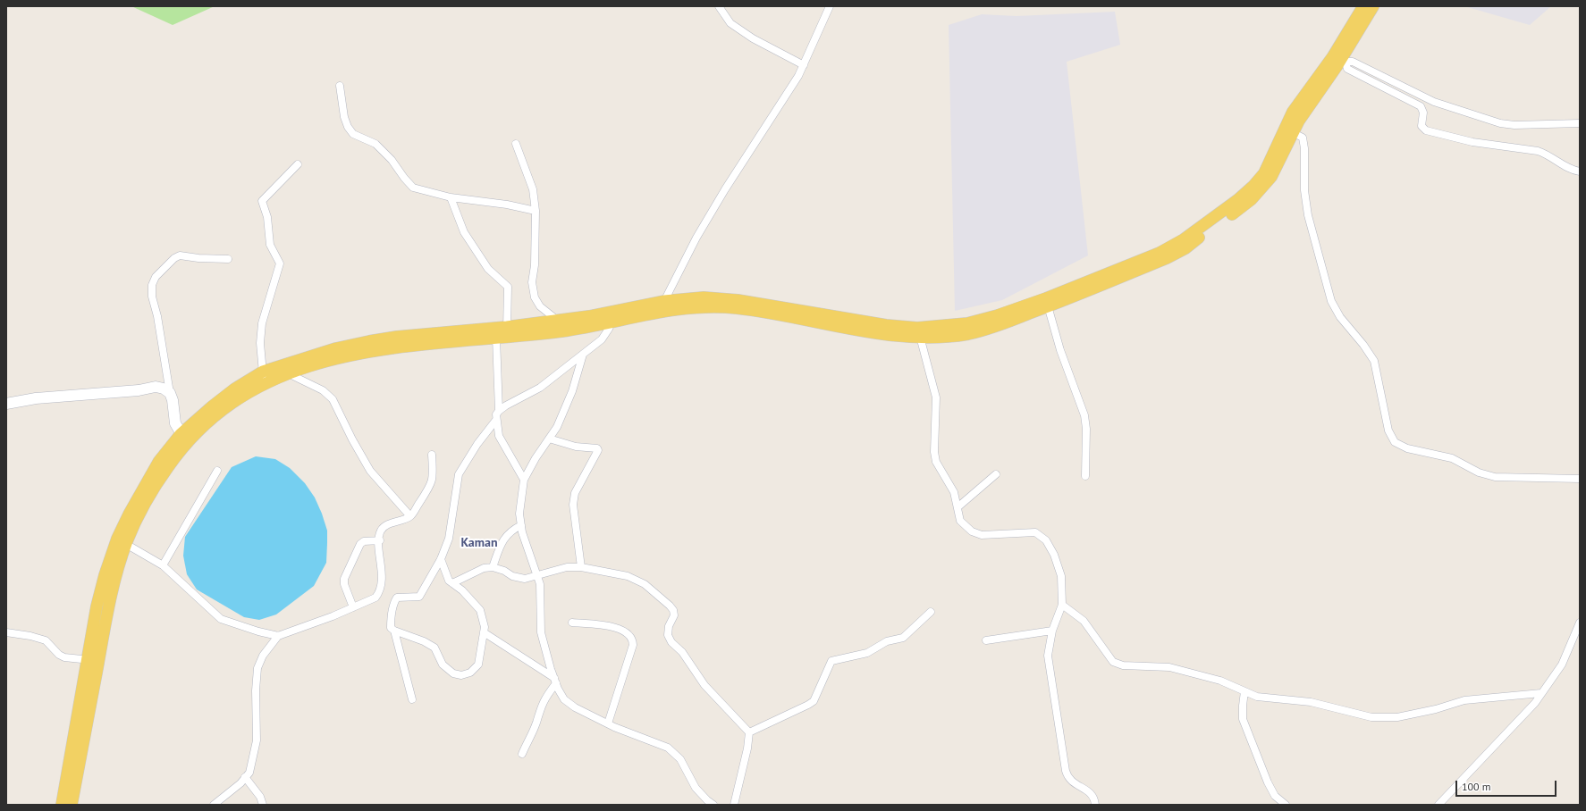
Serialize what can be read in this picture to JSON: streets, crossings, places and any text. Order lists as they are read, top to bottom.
{
  "districts": ["Kaman"],
  "scale_bar": "100 m"
}
